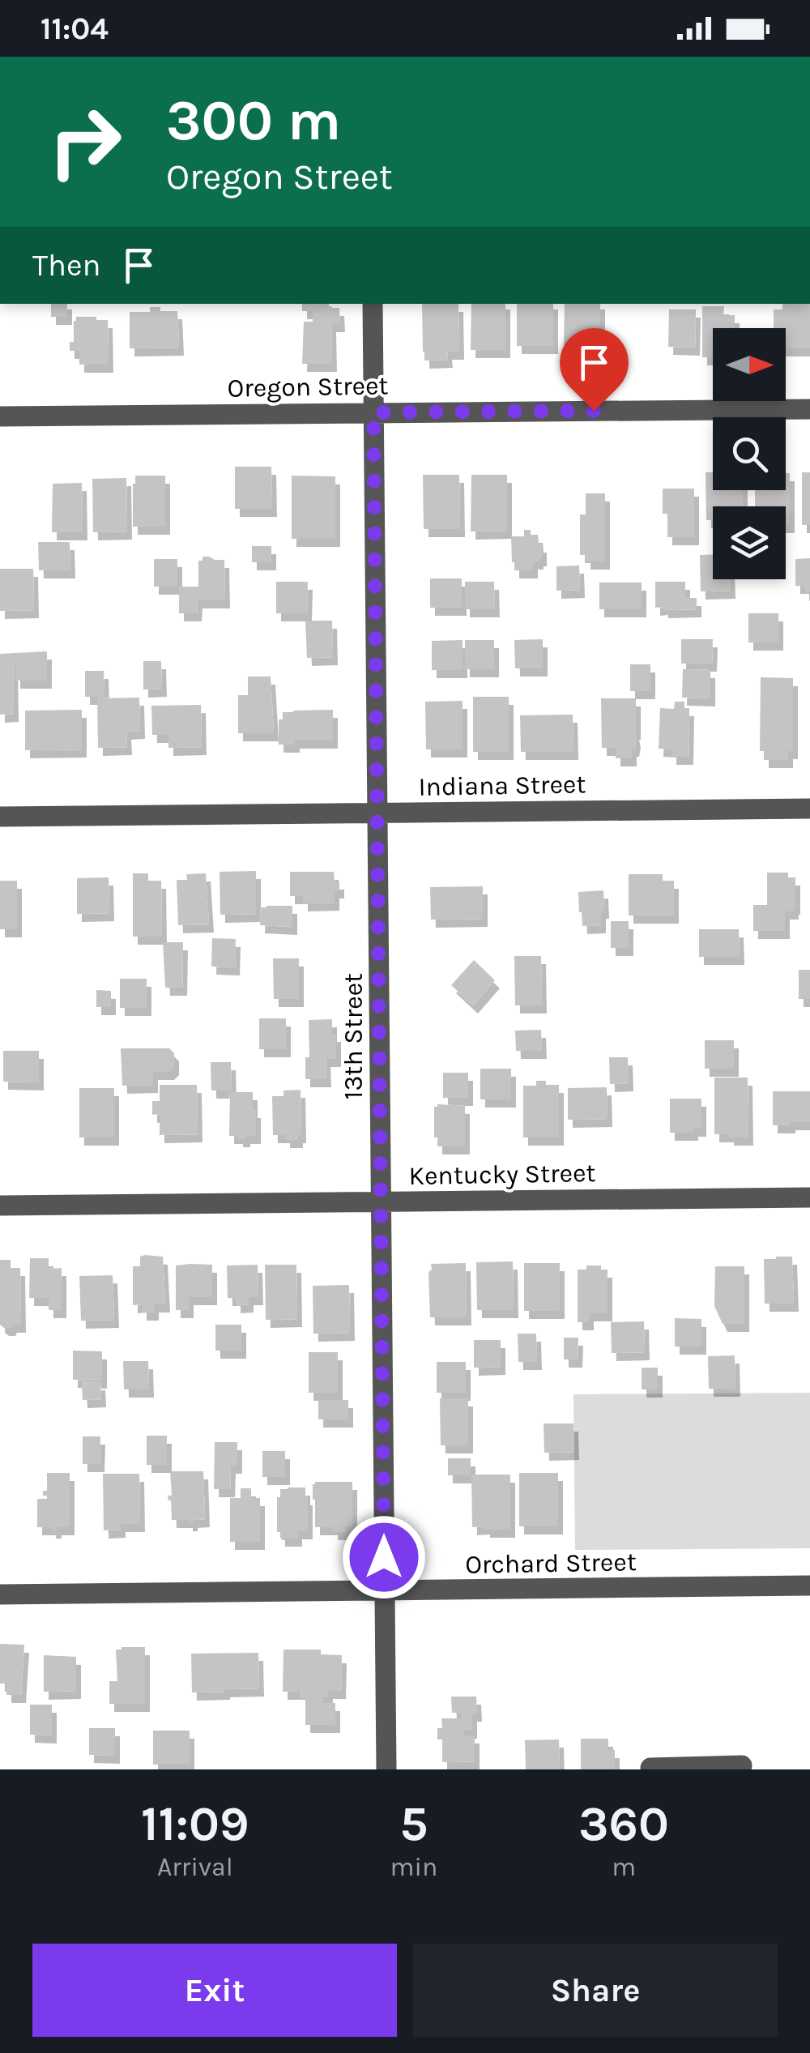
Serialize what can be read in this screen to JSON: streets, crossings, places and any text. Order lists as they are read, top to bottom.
{
  "streets": {
    "street": [
      "Oregon Street",
      "Indiana Street",
      "13th Street",
      "Kentucky Street",
      "Orchard Street"
    ]
  },
  "crossings": [
    ["Oregon Street", "13th Street"],
    ["Indiana Street", "13th Street"],
    ["13th Street", "Kentucky Street"],
    ["13th Street", "Orchard Street"]
  ],
  "north": "right",
  "page": {
    "status": "11:04",
    "turn": ["300 m", "Oregon Street"],
    "then": "Then",
    "eta": [
      "11:09",
      "Arrival",
      "5",
      "min",
      "360",
      "m"
    ],
    "buttons": ["Exit", "Share"]
  }
}
